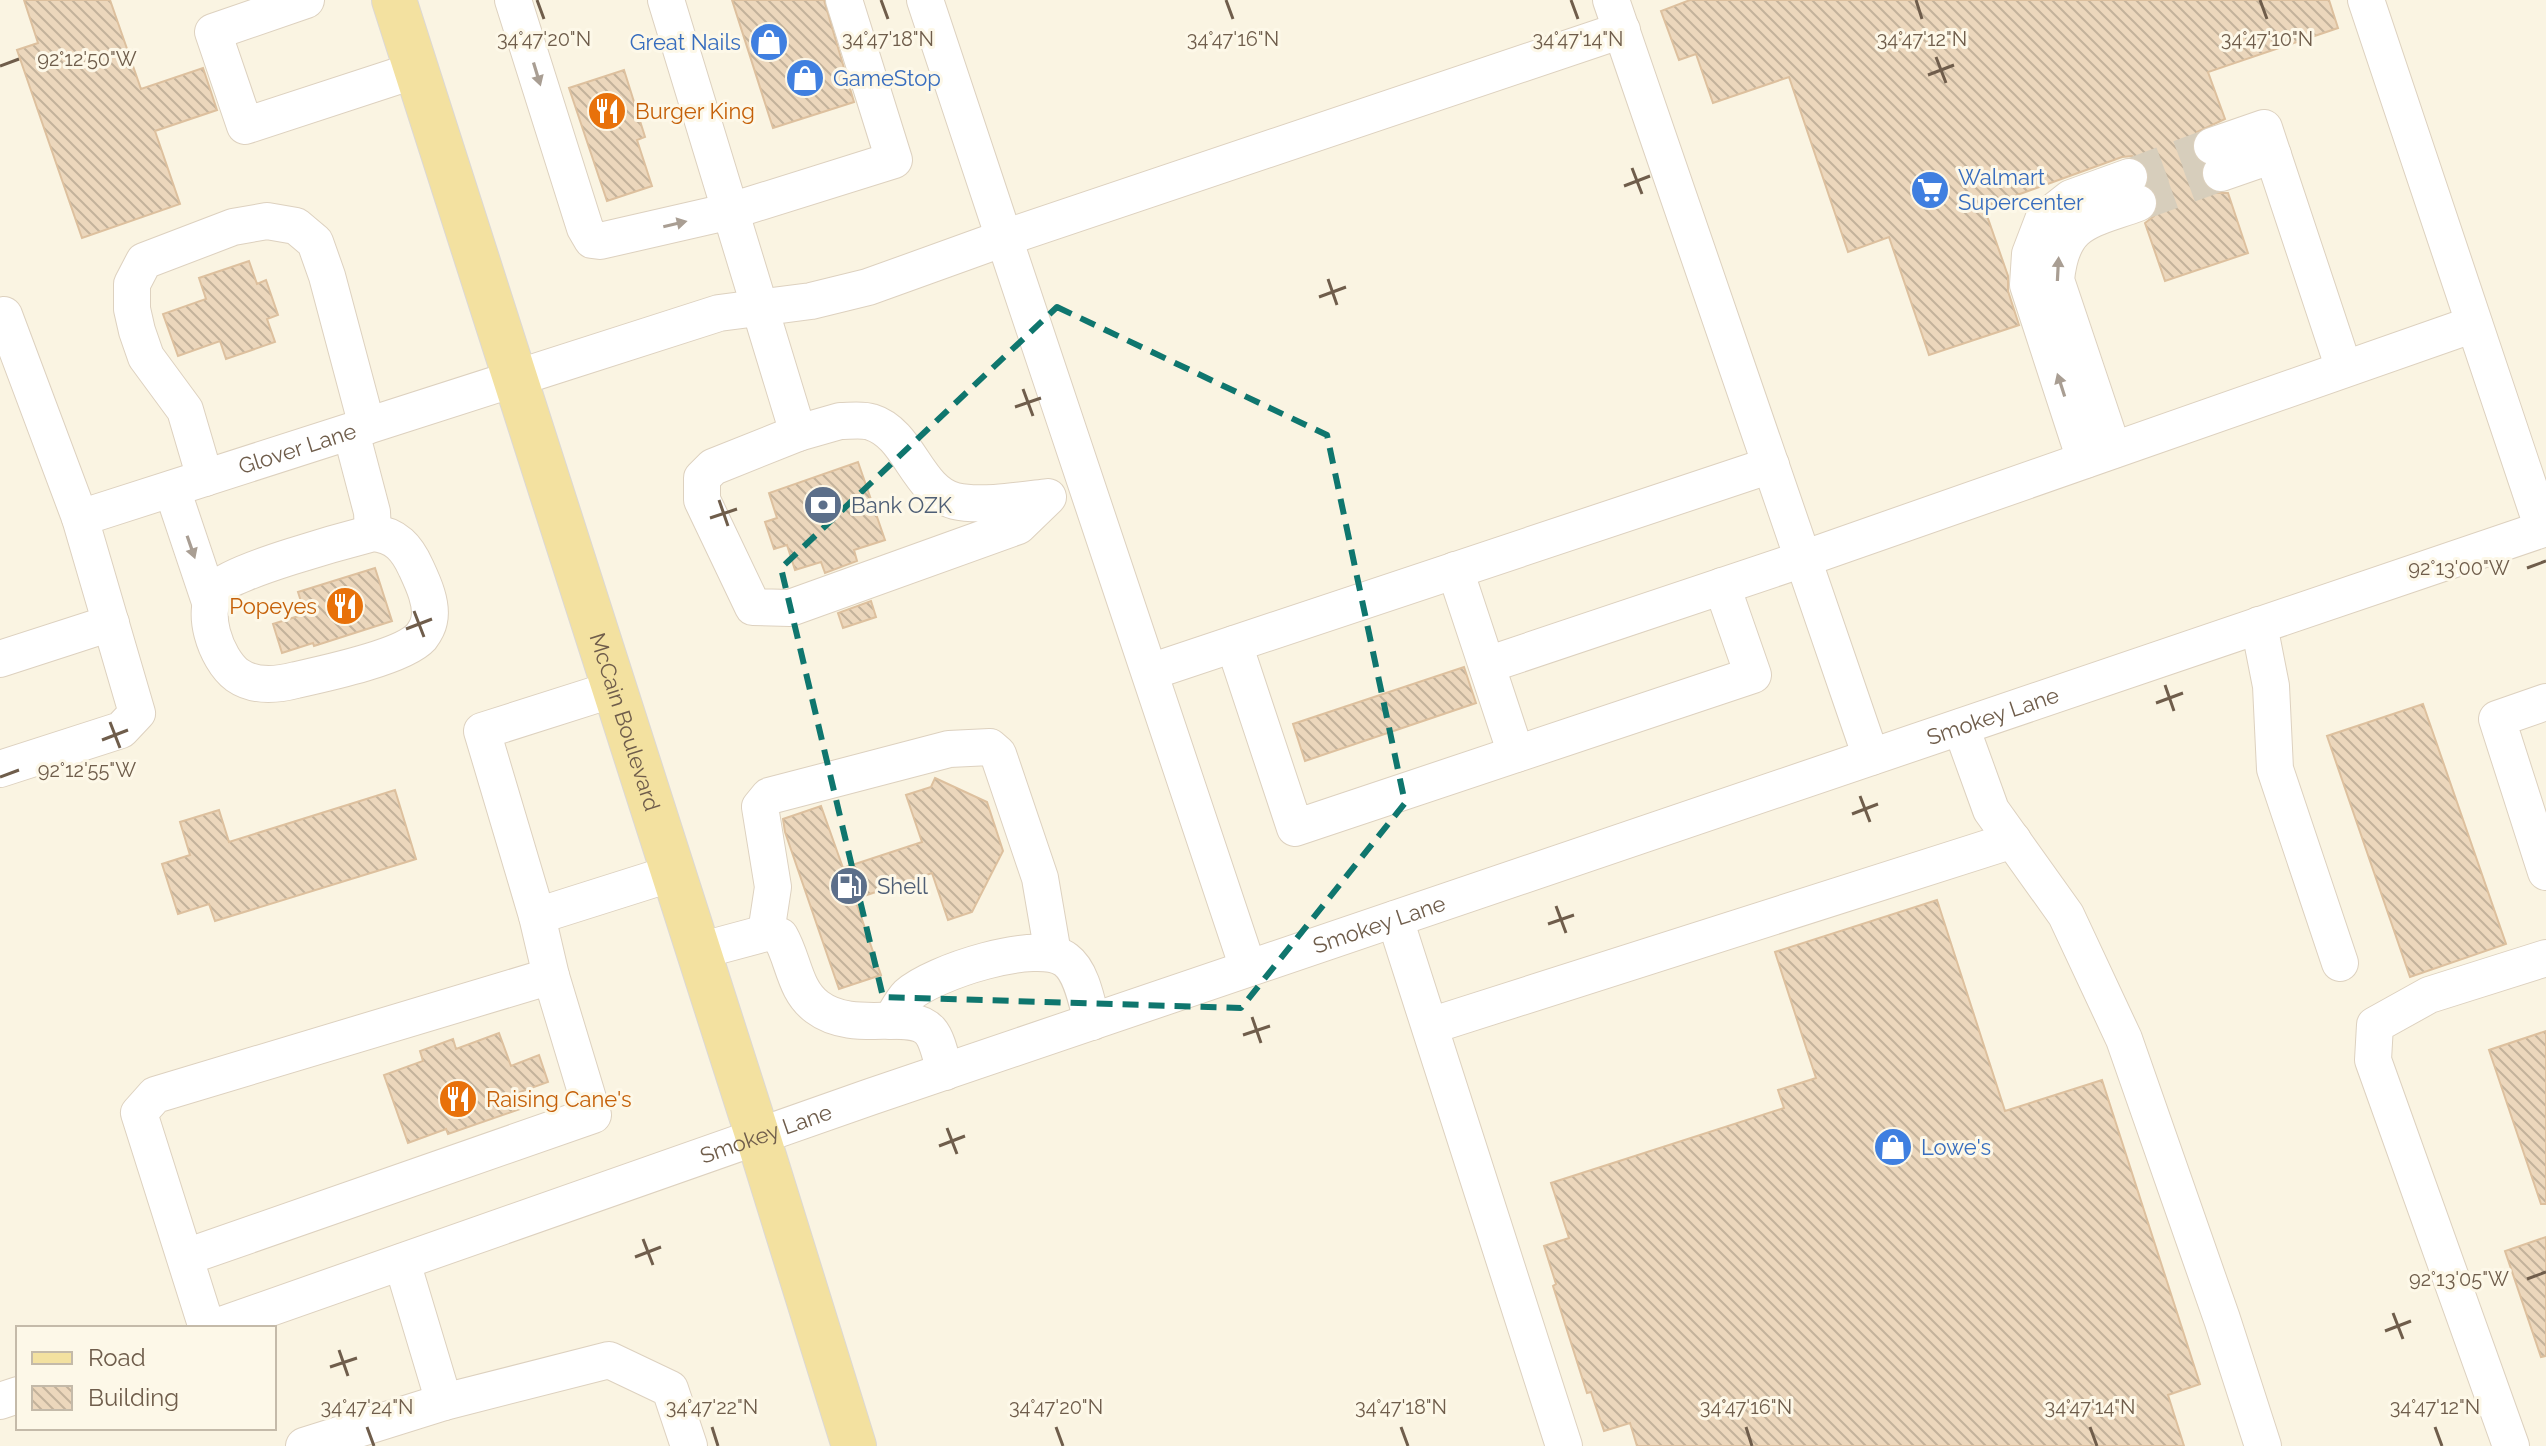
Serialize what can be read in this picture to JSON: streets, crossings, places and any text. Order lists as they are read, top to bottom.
{
  "streets": {
    "main road": ["McCain Boulevard"],
    "street": ["Glover Lane", "Smokey Lane"]
  },
  "crossings": [
    ["Glover Lane", "McCain Boulevard"],
    ["Smokey Lane", "McCain Boulevard"]
  ],
  "places": {
    "shop": ["Great Nails", "GameStop", "Lowe's"],
    "restaurant": ["Burger King", "Popeyes", "Raising Cane's"],
    "supermarket": ["Walmart Supercenter"],
    "bank": ["Bank OZK"],
    "fuel station": ["Shell"]
  },
  "legend": ["Road", "Building"],
  "coordinates": [
    "34°47'16\"N",
    "34°47'14\"N",
    "34°47'12\"N",
    "34°47'10\"N",
    "34°47'20\"N",
    "34°47'18\"N",
    "92°12'50\"W",
    "92°13'00\"W",
    "92°12'55\"W",
    "92°13'05\"W",
    "34°47'24\"N",
    "34°47'22\"N"
  ]
}
